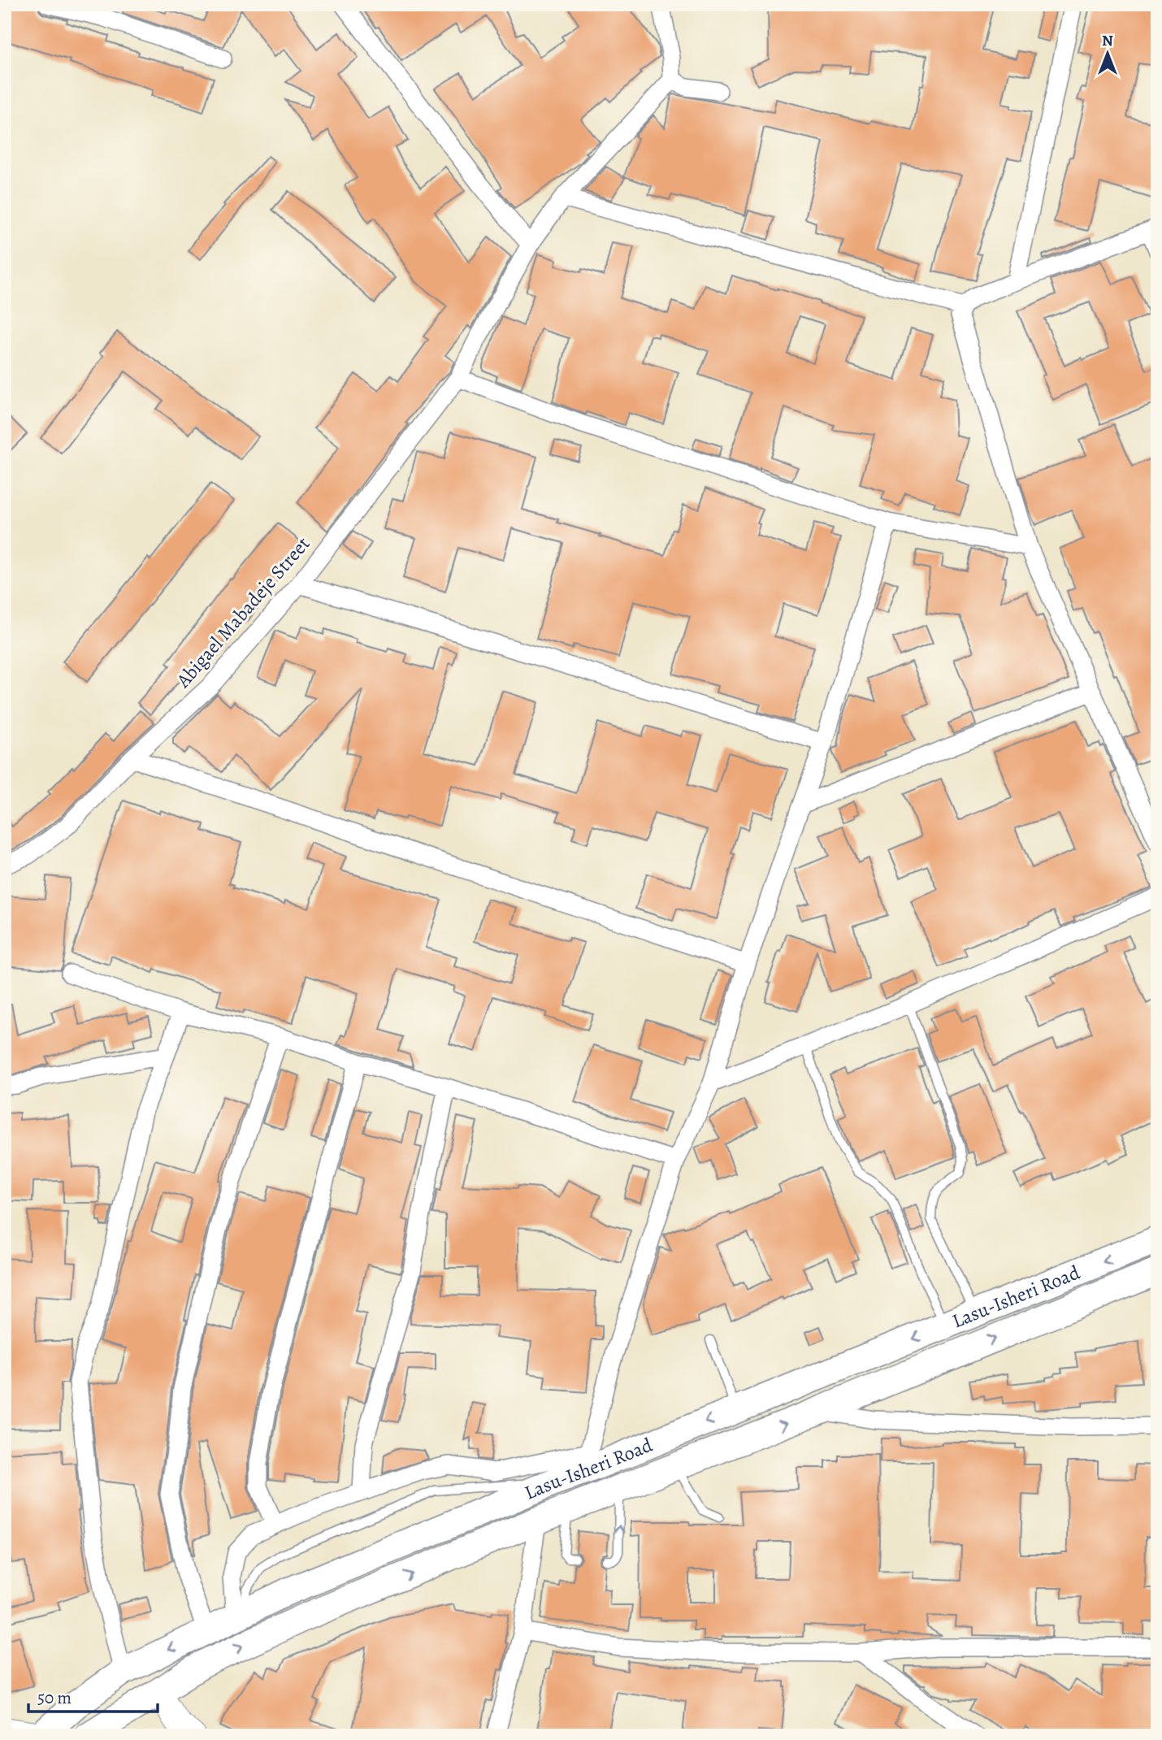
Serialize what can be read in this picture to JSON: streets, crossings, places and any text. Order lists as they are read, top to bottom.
{
  "streets": {
    "main road": ["Lasu-Isheri Road"],
    "street": ["Abigael Mabadeje Street"]
  },
  "scale_bar": "50 m",
  "north": "top"
}
